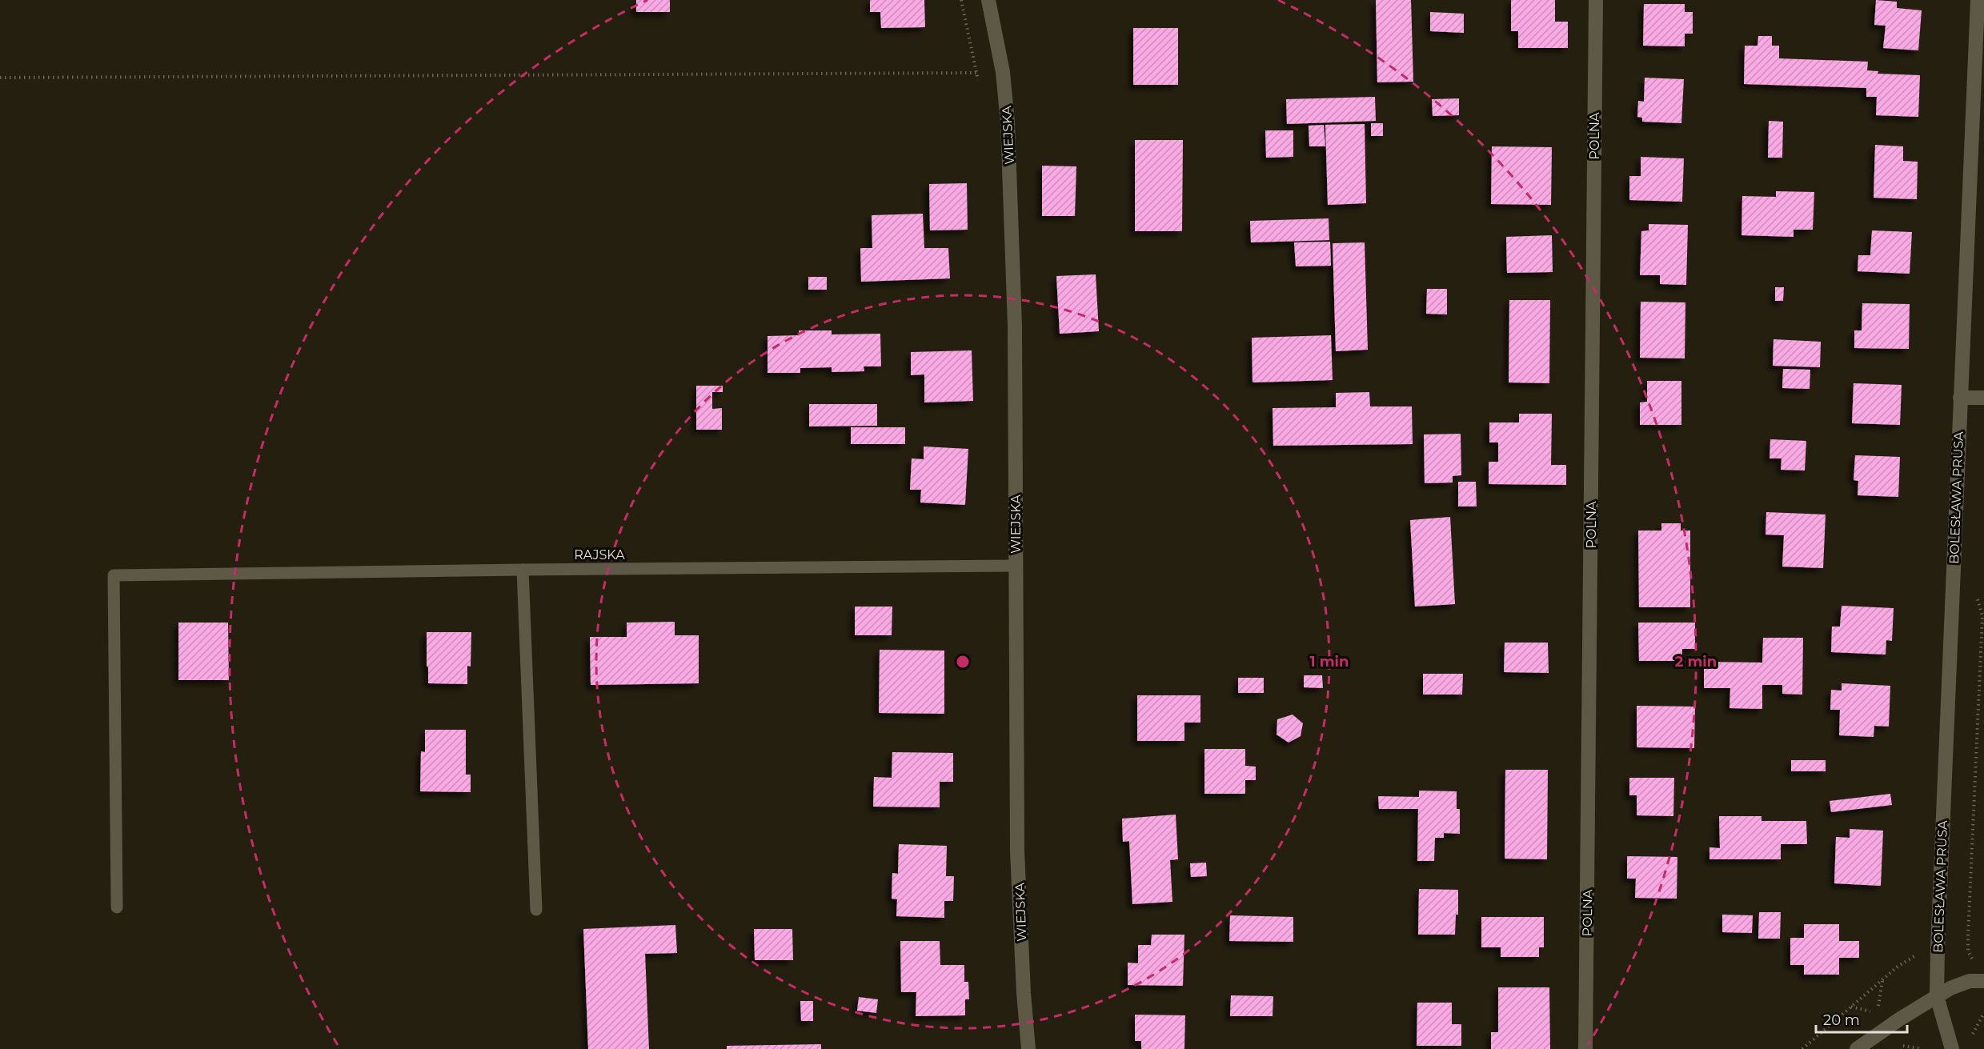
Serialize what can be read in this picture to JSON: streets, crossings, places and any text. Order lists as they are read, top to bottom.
{
  "streets": {
    "street": ["WIEJSKA", "POLNA", "BOLESŁAWA PRUSA"],
    "lane": ["RAJSKA"]
  },
  "crossings": [
    ["WIEJSKA", "RAJSKA"]
  ],
  "scale_bar": "20 m",
  "rings": ["1 min", "2 min"]
}
